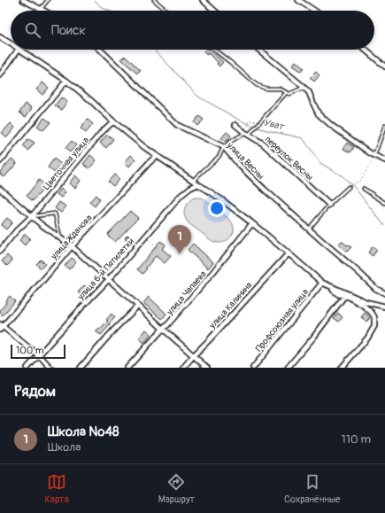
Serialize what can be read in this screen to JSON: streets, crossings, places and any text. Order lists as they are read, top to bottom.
{
  "streets": {
    "street": [
      "переулок Весны",
      "улица Весны",
      "Цветочная улица",
      "улица Жданова",
      "улица 6-й Пятилетки",
      "улица Чапаева",
      "улица Калинина",
      "Профсоюзная улица"
    ]
  },
  "water": ["Уват"],
  "scale_bar": "100 m",
  "page": {
    "search": "Поиск",
    "pins": "1",
    "scale": "100 m",
    "heading": "Рядом",
    "list": [
      {
        "mark": "1",
        "name": "Школа №48",
        "note": "Школа",
        "value": "110 m"
      }
    ],
    "nav": ["Карта", "Маршрут", "Сохранённые"]
  }
}
